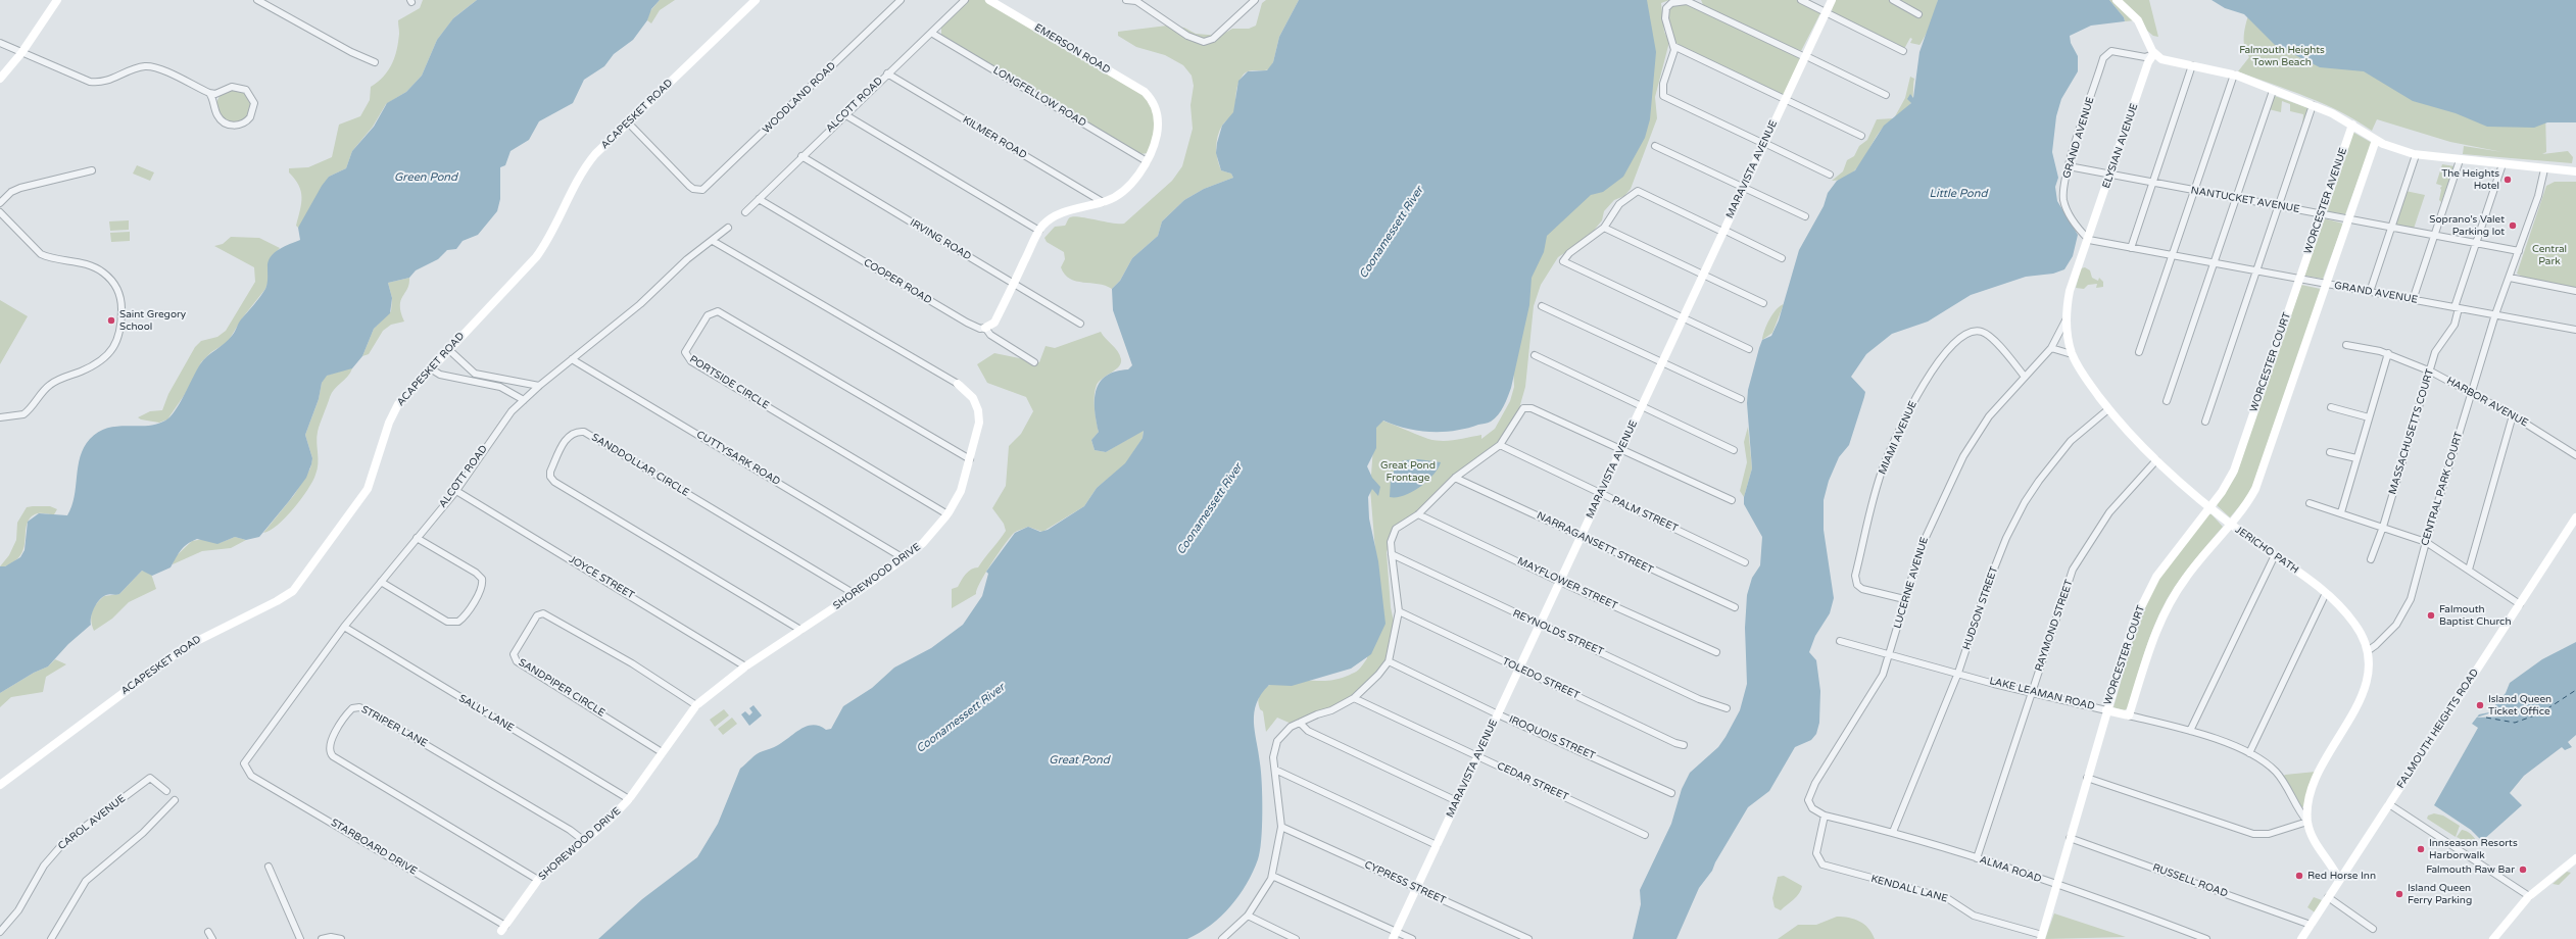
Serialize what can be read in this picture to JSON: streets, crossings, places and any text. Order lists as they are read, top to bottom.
{
  "streets": {
    "street": [
      "EMERSON ROAD",
      "LONGFELLOW ROAD",
      "WOODLAND ROAD",
      "ALCOTT ROAD",
      "ACAPESKET ROAD",
      "KILMER ROAD",
      "GRAND AVENUE",
      "ELYSIAN AVENUE",
      "MARAVISTA AVENUE",
      "NANTUCKET AVENUE",
      "WORCESTER AVENUE",
      "IRVING ROAD",
      "COOPER ROAD",
      "WORCESTER COURT",
      "PORTSIDE CIRCLE",
      "HARBOR AVENUE",
      "MASSACHUSETTS COURT",
      "MIAMI AVENUE",
      "CUTTYSARK ROAD",
      "SANDDOLLAR CIRCLE",
      "CENTRAL PARK COURT",
      "PALM STREET",
      "NARRAGANSETT STREET",
      "JERICHO PATH",
      "SHOREWOOD DRIVE",
      "JOYCE STREET",
      "LUCERNE AVENUE",
      "MAYFLOWER STREET",
      "HUDSON STREET",
      "RAYMOND STREET",
      "REYNOLDS STREET",
      "TOLEDO STREET",
      "SANDPIPER CIRCLE",
      "LAKE LEAMAN ROAD",
      "SALLY LANE",
      "STRIPER LANE",
      "FALMOUTH HEIGHTS ROAD",
      "IROQUOIS STREET",
      "CEDAR STREET",
      "CAROL AVENUE",
      "STARBOARD DRIVE",
      "ALMA ROAD",
      "RUSSELL ROAD",
      "CYPRESS STREET",
      "KENDALL LANE"
    ]
  },
  "crossings": [
    ["EMERSON ROAD", "LONGFELLOW ROAD"],
    ["LONGFELLOW ROAD", "ALCOTT ROAD"],
    ["WOODLAND ROAD", "ACAPESKET ROAD"],
    ["ALCOTT ROAD", "KILMER ROAD"],
    ["ALCOTT ROAD", "IRVING ROAD"],
    ["ALCOTT ROAD", "COOPER ROAD"],
    ["ALCOTT ROAD", "CUTTYSARK ROAD"],
    ["ALCOTT ROAD", "SHOREWOOD DRIVE"],
    ["ALCOTT ROAD", "JOYCE STREET"],
    ["ALCOTT ROAD", "SALLY LANE"],
    ["ALCOTT ROAD", "STARBOARD DRIVE"],
    ["GRAND AVENUE", "ELYSIAN AVENUE"],
    ["GRAND AVENUE", "NANTUCKET AVENUE"],
    ["GRAND AVENUE", "WORCESTER AVENUE"],
    ["GRAND AVENUE", "WORCESTER COURT"],
    ["GRAND AVENUE", "MASSACHUSETTS COURT"],
    ["GRAND AVENUE", "CENTRAL PARK COURT"],
    ["GRAND AVENUE", "JERICHO PATH"],
    ["ELYSIAN AVENUE", "NANTUCKET AVENUE"],
    ["ELYSIAN AVENUE", "JERICHO PATH"],
    ["MARAVISTA AVENUE", "PALM STREET"],
    ["MARAVISTA AVENUE", "NARRAGANSETT STREET"],
    ["MARAVISTA AVENUE", "MAYFLOWER STREET"],
    ["MARAVISTA AVENUE", "REYNOLDS STREET"],
    ["MARAVISTA AVENUE", "TOLEDO STREET"],
    ["MARAVISTA AVENUE", "IROQUOIS STREET"],
    ["MARAVISTA AVENUE", "CEDAR STREET"],
    ["MARAVISTA AVENUE", "CYPRESS STREET"],
    ["NANTUCKET AVENUE", "WORCESTER AVENUE"],
    ["NANTUCKET AVENUE", "MASSACHUSETTS COURT"],
    ["NANTUCKET AVENUE", "CENTRAL PARK COURT"],
    ["WORCESTER AVENUE", "WORCESTER COURT"],
    ["WORCESTER COURT", "JERICHO PATH"],
    ["WORCESTER COURT", "LAKE LEAMAN ROAD"],
    ["WORCESTER COURT", "ALMA ROAD"],
    ["WORCESTER COURT", "RUSSELL ROAD"],
    ["WORCESTER COURT", "KENDALL LANE"],
    ["PORTSIDE CIRCLE", "SHOREWOOD DRIVE"],
    ["HARBOR AVENUE", "MASSACHUSETTS COURT"],
    ["HARBOR AVENUE", "CENTRAL PARK COURT"],
    ["MIAMI AVENUE", "LUCERNE AVENUE"],
    ["CUTTYSARK ROAD", "SHOREWOOD DRIVE"],
    ["SANDDOLLAR CIRCLE", "SHOREWOOD DRIVE"],
    ["CENTRAL PARK COURT", "JERICHO PATH"],
    ["JERICHO PATH", "LUCERNE AVENUE"],
    ["JERICHO PATH", "HUDSON STREET"],
    ["JERICHO PATH", "RAYMOND STREET"],
    ["JERICHO PATH", "LAKE LEAMAN ROAD"],
    ["SHOREWOOD DRIVE", "JOYCE STREET"],
    ["SHOREWOOD DRIVE", "SANDPIPER CIRCLE"],
    ["SHOREWOOD DRIVE", "SALLY LANE"],
    ["SHOREWOOD DRIVE", "STRIPER LANE"],
    ["SHOREWOOD DRIVE", "STARBOARD DRIVE"],
    ["LUCERNE AVENUE", "LAKE LEAMAN ROAD"],
    ["LUCERNE AVENUE", "ALMA ROAD"],
    ["HUDSON STREET", "LAKE LEAMAN ROAD"],
    ["HUDSON STREET", "ALMA ROAD"],
    ["RAYMOND STREET", "LAKE LEAMAN ROAD"],
    ["RAYMOND STREET", "ALMA ROAD"],
    ["FALMOUTH HEIGHTS ROAD", "RUSSELL ROAD"],
    ["ALMA ROAD", "KENDALL LANE"]
  ],
  "water": [
    "Green Pond",
    "Little Pond",
    "Coonamessett River",
    "Great Pond"
  ],
  "parks": ["Falmouth Heights Town Beach", "Central Park", "Great Pond Frontage"],
  "places": [
    "The Heights Hotel",
    "Soprano's Valet Parking lot",
    "Saint Gregory School",
    "Falmouth Baptist Church",
    "Island Queen Ticket Office",
    "Innseason Resorts Harborwalk",
    "Falmouth Raw Bar",
    "Red Horse Inn",
    "Island Queen Ferry Parking"
  ]
}
